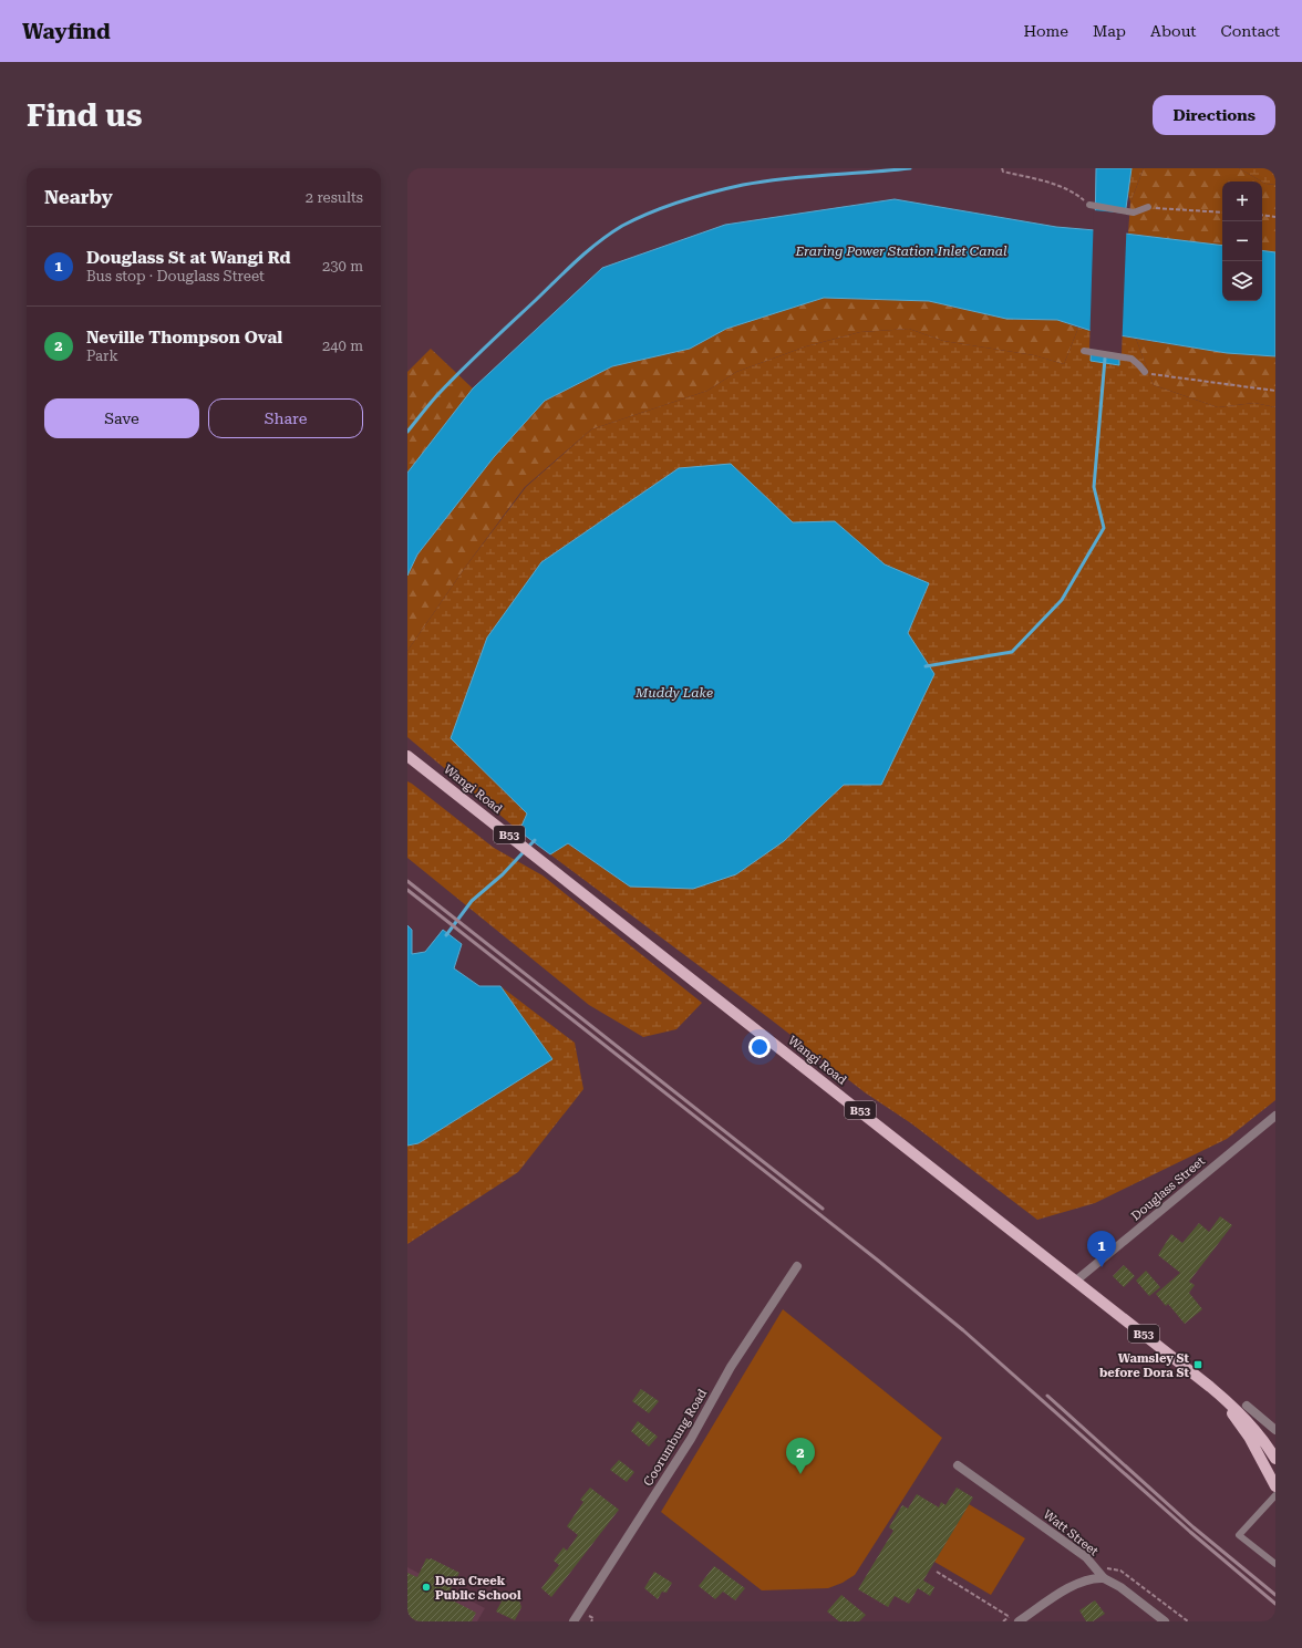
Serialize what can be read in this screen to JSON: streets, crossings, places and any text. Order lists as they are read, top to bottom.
{
  "streets": {
    "main road": ["Wangi Road", "B53"],
    "street": ["Douglass Street", "Coorumbung Road", "Watt Street"]
  },
  "crossings": [
    ["Wangi Road", "B53"],
    ["Wangi Road", "Douglass Street"]
  ],
  "water": ["Eraring Power Station Inlet Canal", "Muddy Lake"],
  "places": {
    "transit": ["Wamsley St before Dora St"],
    "other": ["Dora Creek Public School"]
  },
  "page": {
    "header": "Wayfind",
    "nav": [
      "Home",
      "Map",
      "About",
      "Contact"
    ],
    "buttons": [
      "Directions",
      ["Save", "Share"]
    ],
    "title": "Find us",
    "heading": ["Nearby", "2 results"],
    "map_buttons": ["+", "−"],
    "list": [
      {
        "mark": "1",
        "name": "Douglass St at Wangi Rd",
        "note": "Bus stop · Douglass Street",
        "value": "230 m"
      },
      {
        "mark": "2",
        "name": "Neville Thompson Oval",
        "note": "Park",
        "value": "240 m"
      }
    ],
    "pins": ["1", "2"]
  }
}
